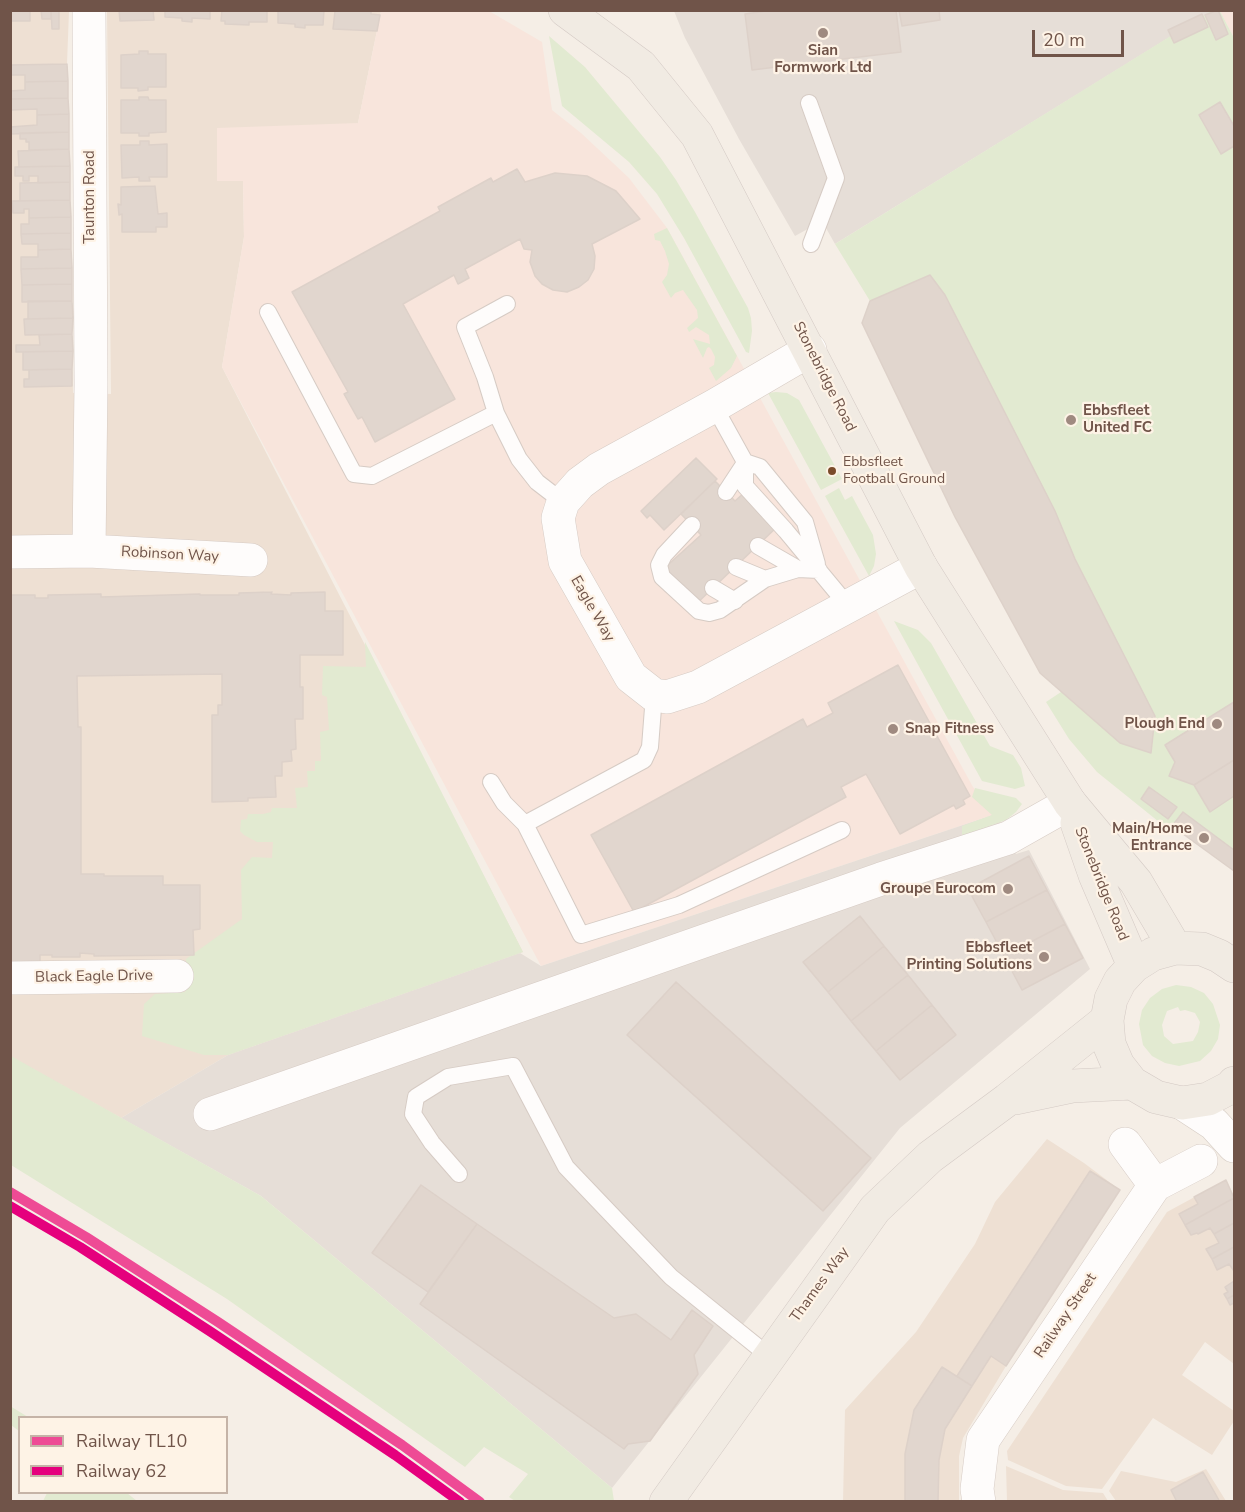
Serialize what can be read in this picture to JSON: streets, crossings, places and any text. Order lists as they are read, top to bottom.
{
  "streets": {
    "main road": ["Stonebridge Road", "Thames Way"],
    "street": [
      "Taunton Road",
      "Robinson Way",
      "Eagle Way",
      "Black Eagle Drive",
      "Railway Street"
    ]
  },
  "crossings": [
    ["Taunton Road", "Robinson Way"]
  ],
  "places": [
    "Sian Formwork Ltd",
    "Ebbsfleet United FC",
    "Ebbsfleet Football Ground",
    "Plough End",
    "Snap Fitness",
    "Main/Home Entrance",
    "Groupe Eurocom",
    "Ebbsfleet Printing Solutions"
  ],
  "lines": ["rail line TL10", "rail line 62"],
  "legend": ["Railway TL10", "Railway 62"],
  "scale_bar": "20 m"
}
